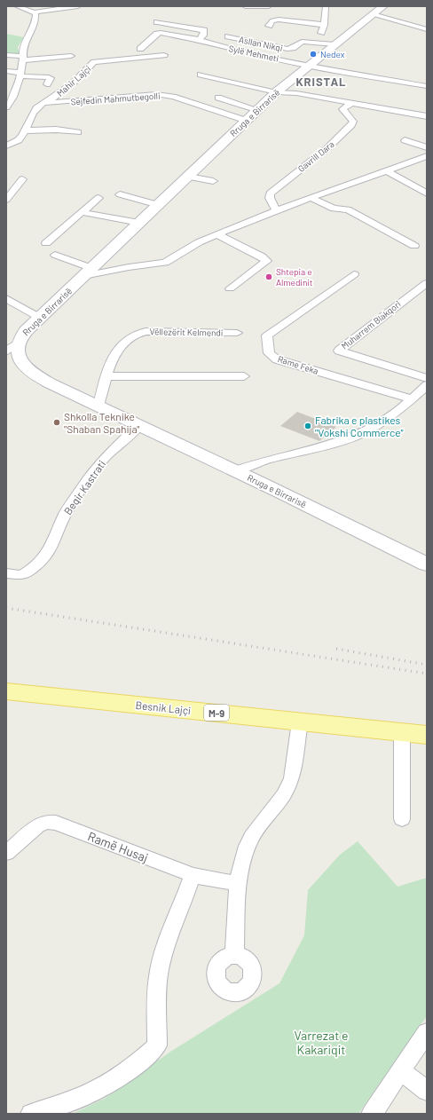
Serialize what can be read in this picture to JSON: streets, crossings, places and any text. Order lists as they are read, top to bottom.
{
  "streets": {
    "main road": ["Besnik Lajçi", "M-9"],
    "street": [
      "Asllan Nikqi",
      "Sylë Mehmeti",
      "Mahir Lajçi",
      "Sejfedin Mahmutbegolli",
      "Rruga e Birrarisë",
      "Gavrill Dara",
      "Muharrem Blakqori",
      "Vëllezërit Kelmendi",
      "Rame Feka",
      "Beqir Kastrati",
      "Ramë Husaj"
    ]
  },
  "crossings": [
    ["Asllan Nikqi", "Rruga e Birrarisë"],
    ["Sylë Mehmeti", "Rruga e Birrarisë"],
    ["Mahir Lajçi", "Sejfedin Mahmutbegolli"],
    ["Sejfedin Mahmutbegolli", "Rruga e Birrarisë"],
    ["Rruga e Birrarisë", "Vëllezërit Kelmendi"],
    ["Rruga e Birrarisë", "Beqir Kastrati"]
  ],
  "districts": ["KRISTAL"],
  "parks": ["Varrezat e Kakariqit"],
  "places": [
    "Nedex",
    "Shtepia e Almedinit",
    "Shkolla Teknike \"Shaban Spahija\"",
    "Fabrika e plastikes \"Vokshi Commerce\""
  ]
}
